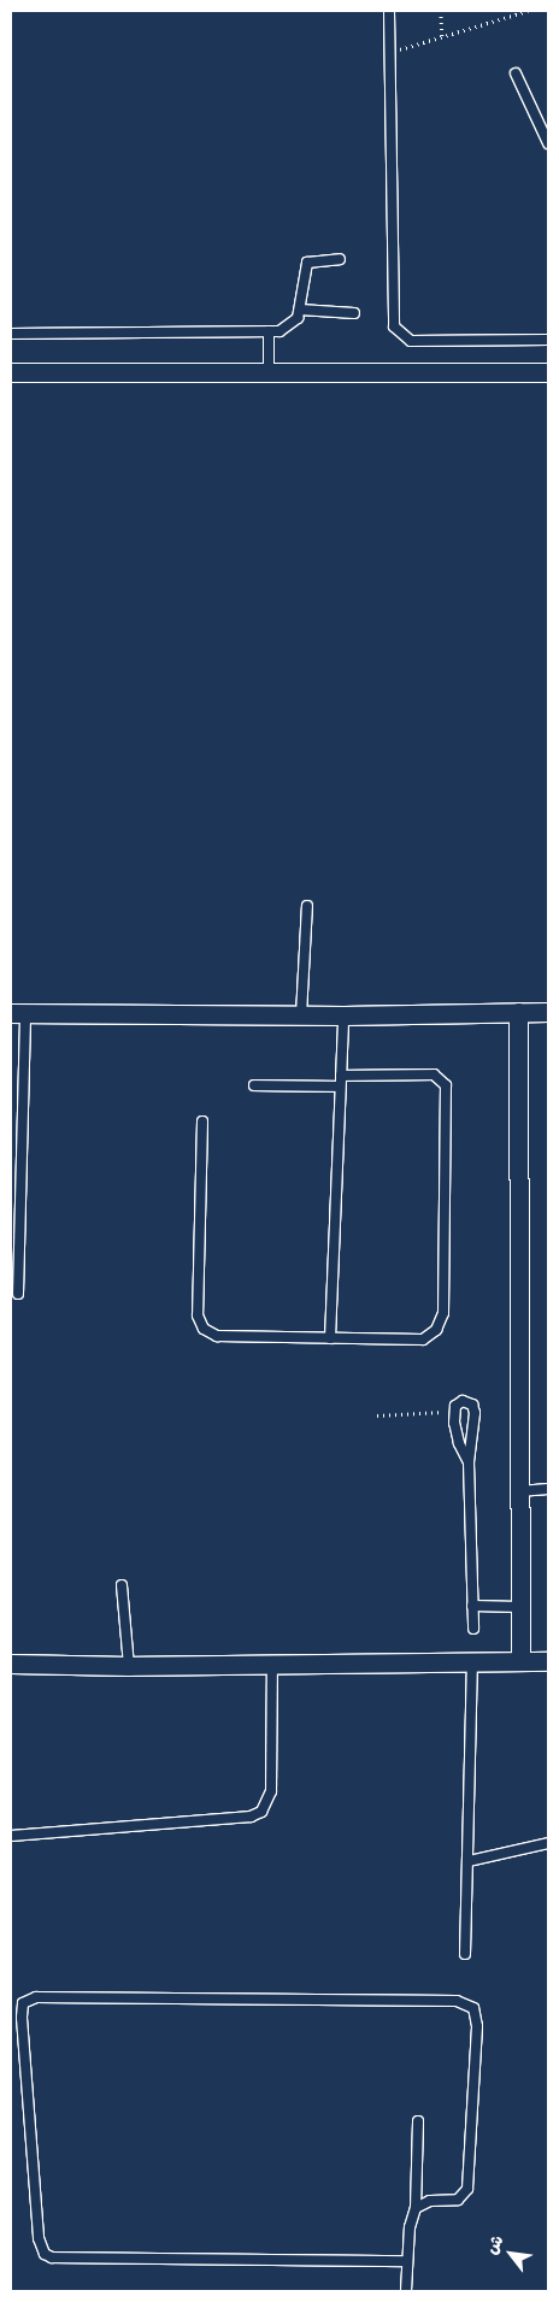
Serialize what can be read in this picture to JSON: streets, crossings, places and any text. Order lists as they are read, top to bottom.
{
  "north": "top left"
}
